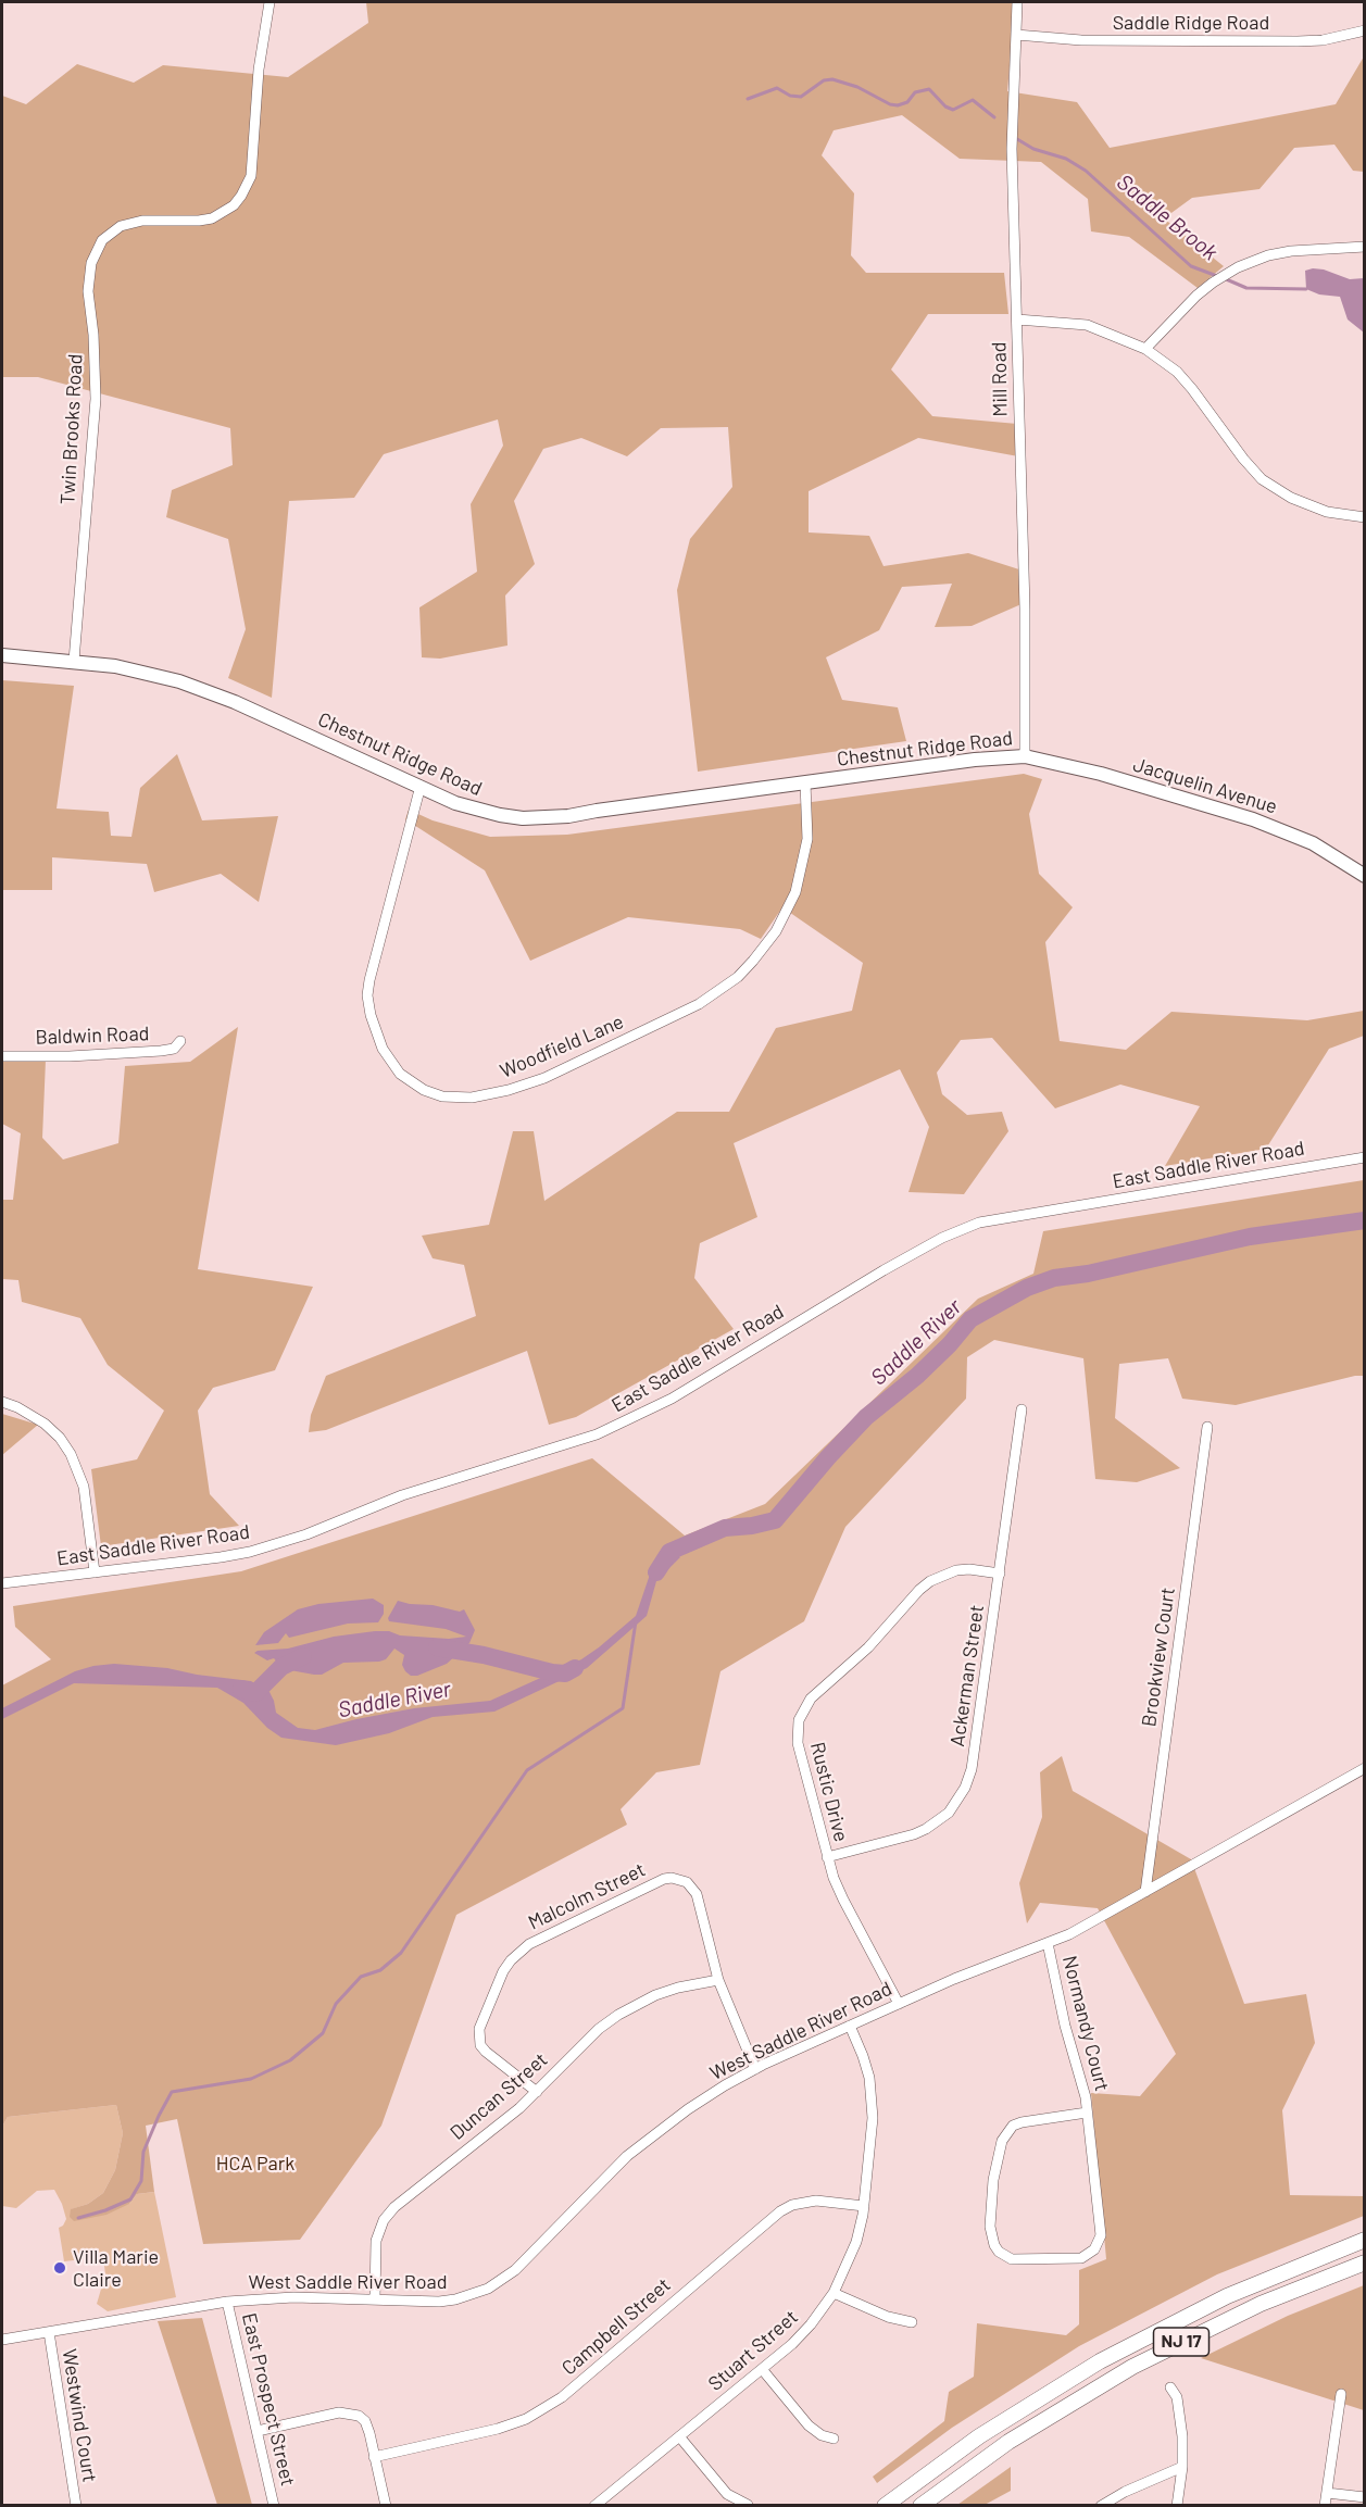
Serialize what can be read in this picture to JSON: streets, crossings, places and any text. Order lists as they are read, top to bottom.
{
  "streets": {
    "highway": ["NJ 17"],
    "main road": ["Chestnut Ridge Road", "Jacquelin Avenue"],
    "street": [
      "Saddle Ridge Road",
      "Mill Road",
      "Twin Brooks Road",
      "Baldwin Road",
      "Woodfield Lane",
      "East Saddle River Road",
      "Brookview Court",
      "Ackerman Street",
      "Rustic Drive",
      "Malcolm Street",
      "Normandy Court",
      "West Saddle River Road",
      "Duncan Street",
      "Campbell Street",
      "Stuart Street",
      "East Prospect Street",
      "Westwind Court"
    ]
  },
  "crossings": [
    ["Saddle Ridge Road", "Mill Road"],
    ["Mill Road", "Chestnut Ridge Road"],
    ["Mill Road", "Jacquelin Avenue"],
    ["Twin Brooks Road", "Chestnut Ridge Road"],
    ["Chestnut Ridge Road", "Jacquelin Avenue"],
    ["Chestnut Ridge Road", "Woodfield Lane"],
    ["Brookview Court", "West Saddle River Road"],
    ["Ackerman Street", "Rustic Drive"],
    ["Rustic Drive", "West Saddle River Road"],
    ["Malcolm Street", "West Saddle River Road"],
    ["Malcolm Street", "Duncan Street"],
    ["Normandy Court", "West Saddle River Road"],
    ["West Saddle River Road", "Duncan Street"],
    ["West Saddle River Road", "Stuart Street"],
    ["West Saddle River Road", "East Prospect Street"],
    ["West Saddle River Road", "Westwind Court"],
    ["Campbell Street", "Stuart Street"]
  ],
  "water": ["Saddle Brook", "Saddle River"],
  "parks": ["HCA Park"],
  "places": ["Villa Marie Claire"]
}
